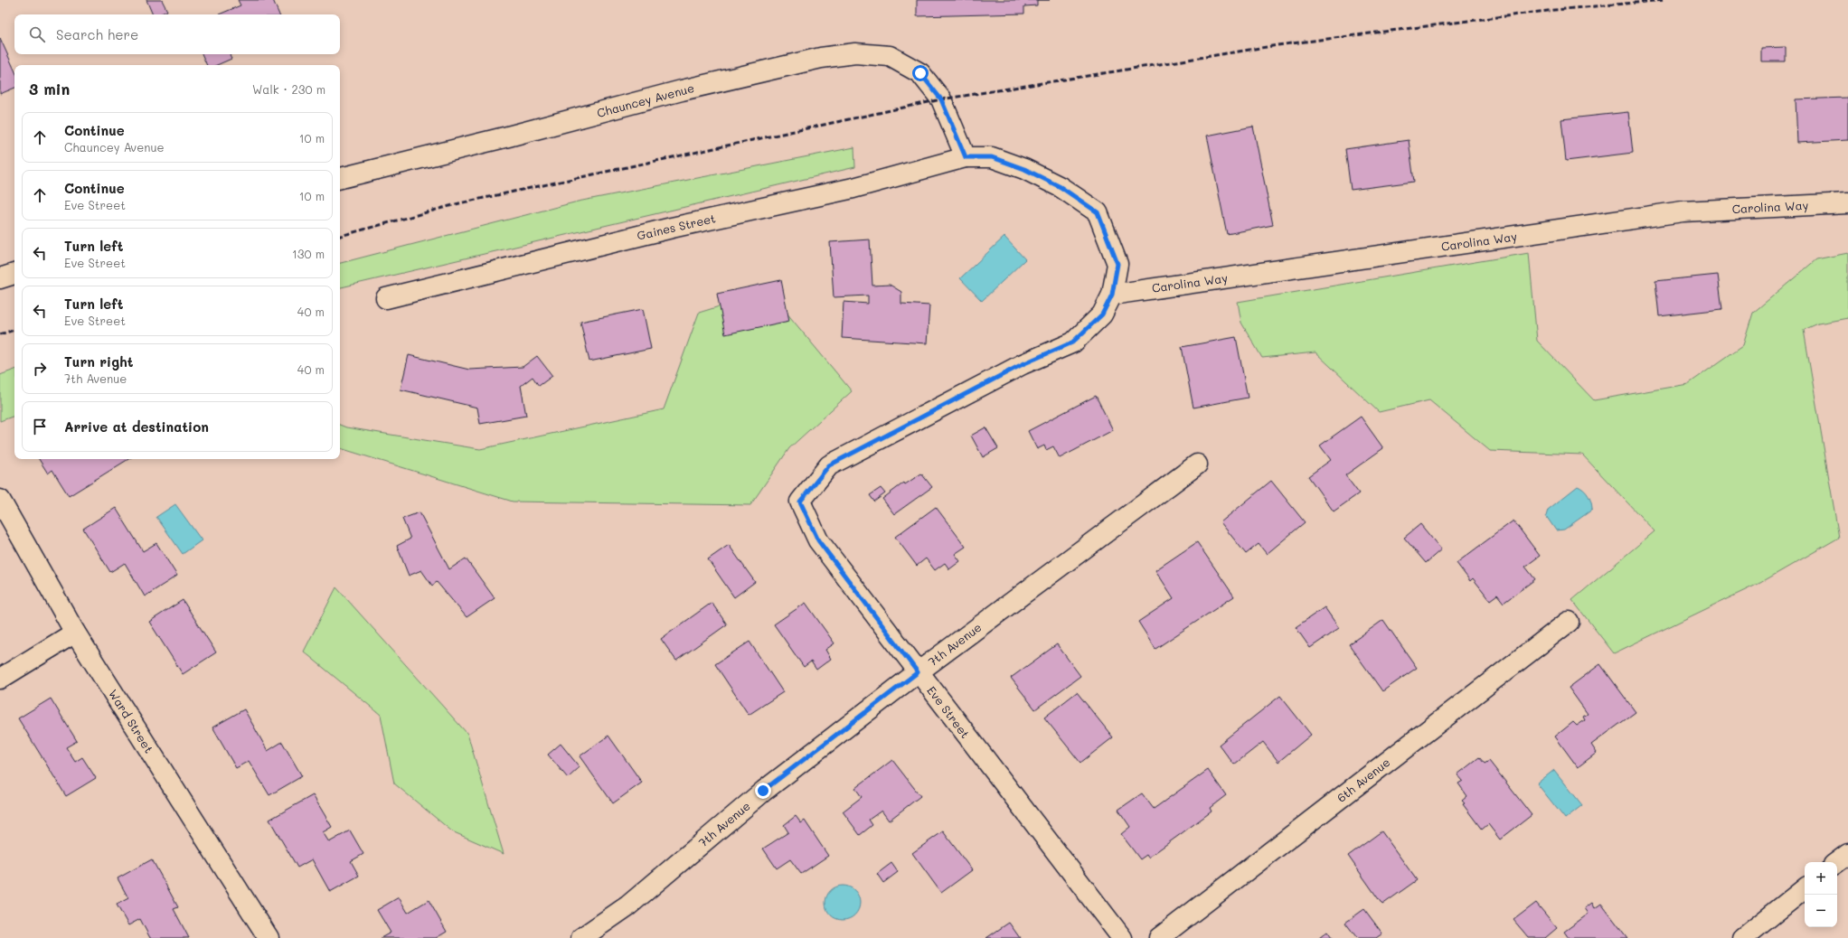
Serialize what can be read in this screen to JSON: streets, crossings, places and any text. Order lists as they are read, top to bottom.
{
  "streets": {
    "street": [
      "Chauncey Avenue",
      "Carolina Way",
      "Gaines Street",
      "7th Avenue",
      "Eve Street",
      "Ward Street",
      "6th Avenue"
    ]
  },
  "crossings": [
    ["Chauncey Avenue", "Gaines Street"],
    ["Chauncey Avenue", "Eve Street"],
    ["Carolina Way", "Eve Street"],
    ["Gaines Street", "Eve Street"],
    ["7th Avenue", "Eve Street"]
  ],
  "page": {
    "search": "Search here",
    "heading": ["3 min", "Walk · 230 m"],
    "list": [
      ["Continue", "Chauncey Avenue", "10 m"],
      ["Continue", "Eve Street", "10 m"],
      ["Turn left", "Eve Street", "130 m"],
      ["Turn left", "Eve Street", "40 m"],
      ["Turn right", "7th Avenue", "40 m"],
      "Arrive at destination"
    ],
    "map_buttons": ["+", "−"]
  }
}
